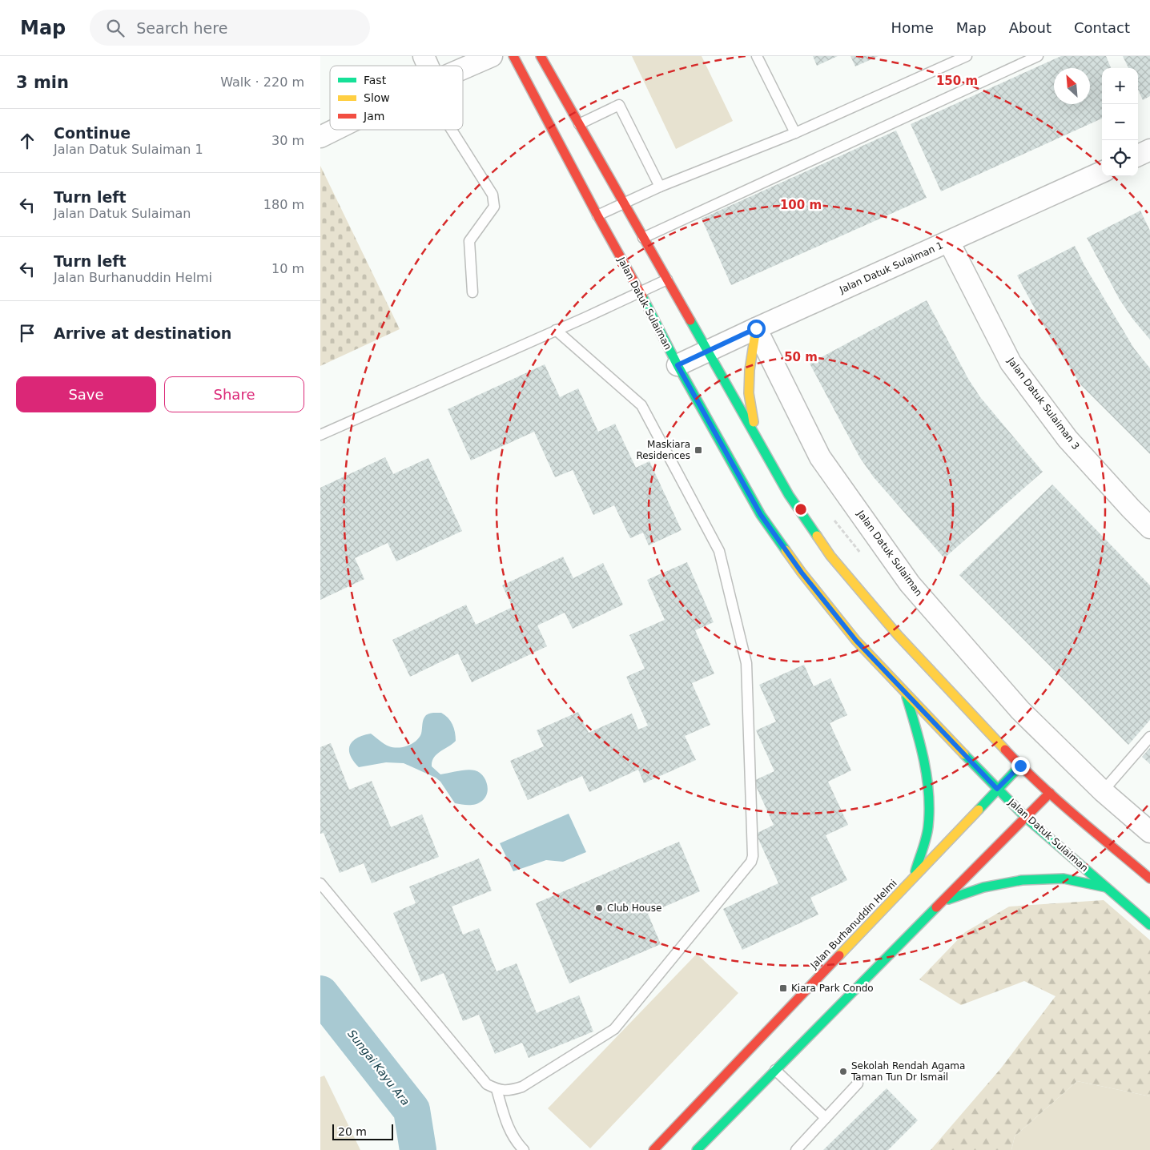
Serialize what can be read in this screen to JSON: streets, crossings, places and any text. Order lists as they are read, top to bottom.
{
  "streets": {
    "main road": ["Jalan Datuk Sulaiman", "Jalan Burhanuddin Helmi"],
    "street": ["Jalan Datuk Sulaiman 1", "Jalan Datuk Sulaiman 3"]
  },
  "crossings": [
    ["Jalan Datuk Sulaiman 1", "Jalan Datuk Sulaiman"],
    ["Jalan Datuk Sulaiman 1", "Jalan Datuk Sulaiman 3"],
    ["Jalan Datuk Sulaiman", "Jalan Burhanuddin Helmi"]
  ],
  "water": ["Sungai Kayu Ara"],
  "places": {
    "transit": ["Maskiara Residences", "Kiara Park Condo"],
    "other": ["Club House", "Sekolah Rendah Agama Taman Tun Dr Ismail"]
  },
  "legend": ["Fast", "Slow", "Jam"],
  "scale_bar": "20 m",
  "north": "top left",
  "page": {
    "header": "Map",
    "search": "Search here",
    "nav": [
      "Home",
      "Map",
      "About",
      "Contact"
    ],
    "heading": ["3 min", "Walk · 220 m"],
    "map_buttons": ["+", "−"],
    "list": [
      ["Continue", "Jalan Datuk Sulaiman 1", "30 m"],
      ["Turn left", "Jalan Datuk Sulaiman", "180 m"],
      ["Turn left", "Jalan Burhanuddin Helmi", "10 m"],
      "Arrive at destination"
    ],
    "buttons": ["Save", "Share"],
    "scale": "20 m"
  },
  "rings": ["150 m", "100 m", "50 m"]
}
